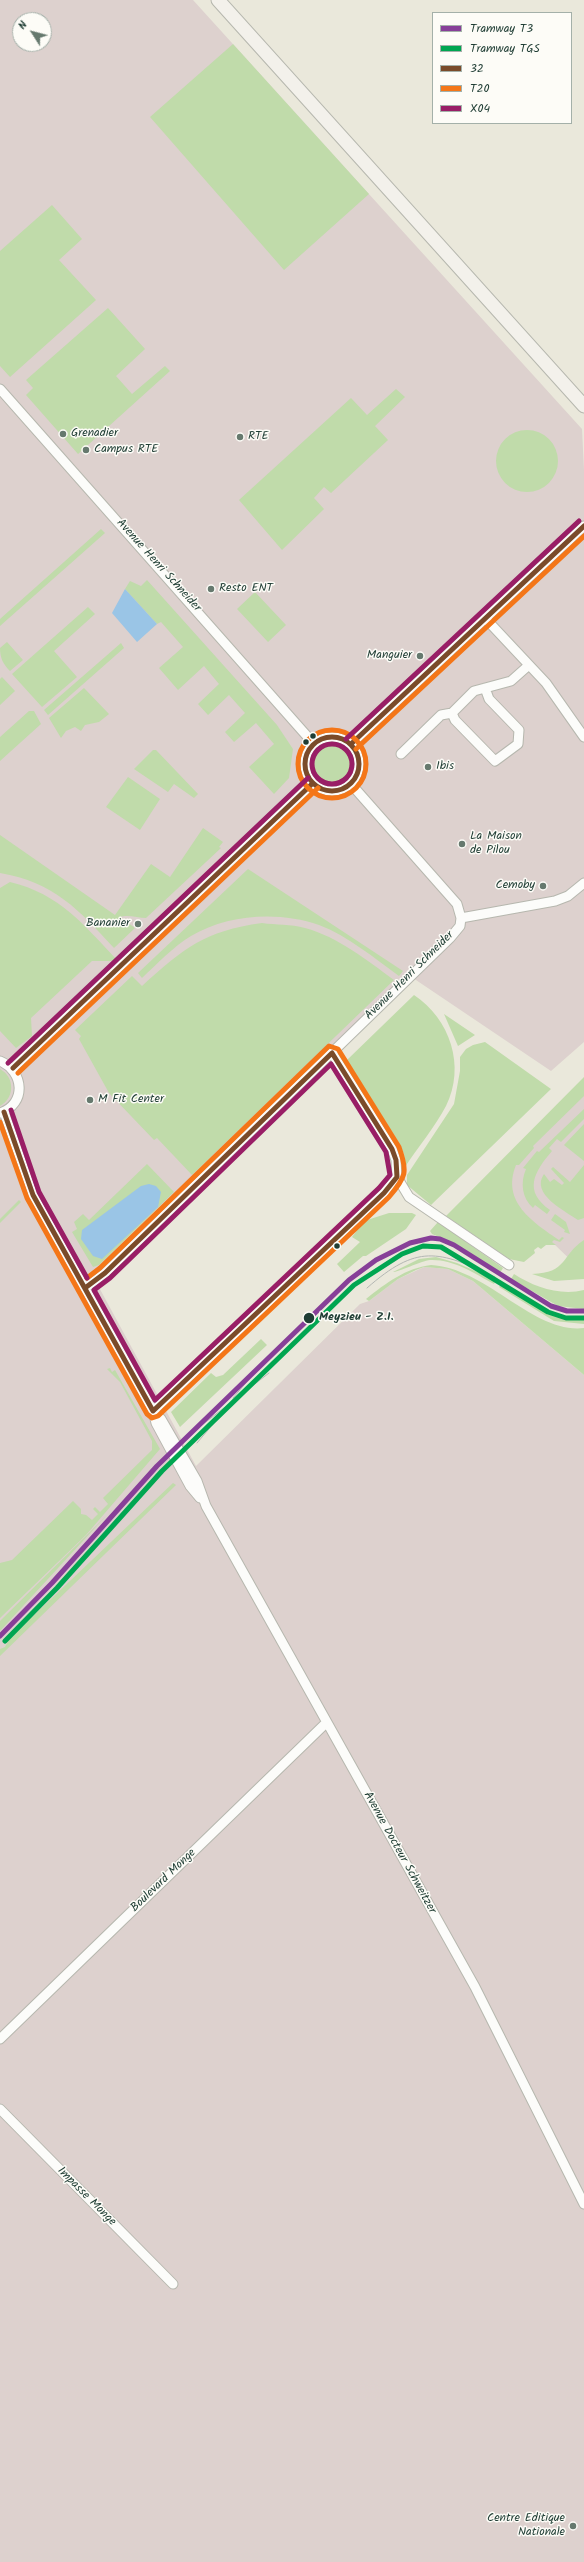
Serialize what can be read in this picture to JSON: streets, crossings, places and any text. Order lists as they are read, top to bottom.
{
  "streets": {
    "street": [
      "Avenue Henri Schneider",
      "Avenue Docteur Schweitzer",
      "Boulevard Monge",
      "Impasse Monge"
    ]
  },
  "crossings": [
    ["Avenue Henri Schneider", "Avenue Docteur Schweitzer"],
    ["Avenue Docteur Schweitzer", "Boulevard Monge"]
  ],
  "places": [
    "Grenadier",
    "RTE",
    "Campus RTE",
    "Resto ENT",
    "Manguier",
    "Ibis",
    "La Maison de Pilou",
    "Cemoby",
    "Bananier",
    "M Fit Center",
    "Meyzieu - Z.I.",
    "Centre Editique Nationale"
  ],
  "lines": [
    "transit line X04",
    "transit line 32",
    "transit line T20",
    "tram line T3",
    "tram line TGS"
  ],
  "legend": [
    "Tramway T3",
    "Tramway TGS",
    "32",
    "T20",
    "X04"
  ],
  "north": "top left"
}
